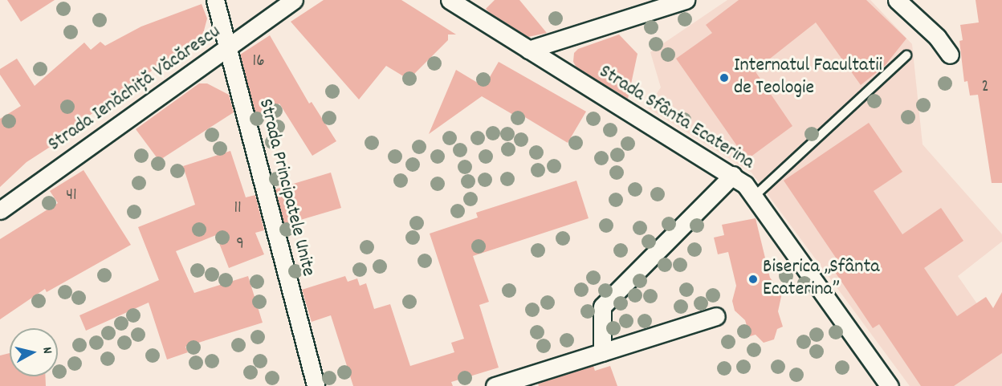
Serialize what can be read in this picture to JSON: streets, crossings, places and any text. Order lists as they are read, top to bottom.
{
  "streets": {
    "street": ["Strada Ienăchiță Văcărescu", "Strada Sfânta Ecaterina", "Strada Principatele Unite"]
  },
  "crossings": [
    ["Strada Ienăchiță Văcărescu", "Strada Principatele Unite"]
  ],
  "places": ["Internatul Facultatii de Teologie", "Biserica „Sfânta Ecaterina”"],
  "house_numbers": [
    "16",
    "2",
    "41",
    "11",
    "9"
  ],
  "north": "right"
}
